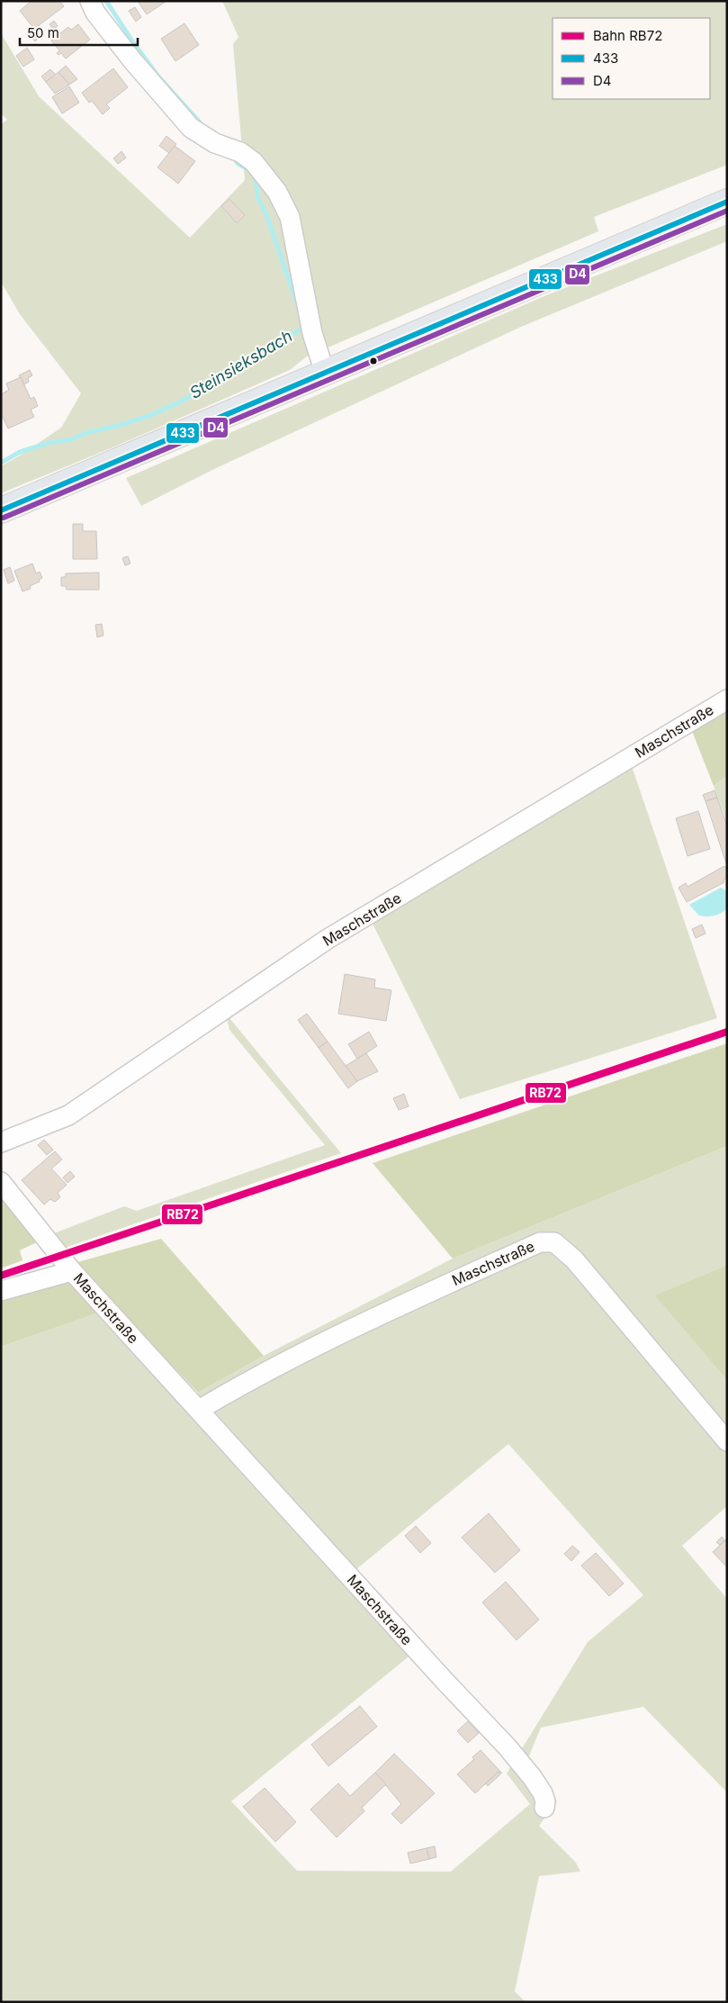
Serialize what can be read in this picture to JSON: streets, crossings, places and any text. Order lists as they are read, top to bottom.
{
  "streets": {
    "street": ["Maschstraße"]
  },
  "water": ["Steinsieksbach"],
  "lines": ["transit line 433", "transit line D4", "rail line RB72"],
  "legend": ["Bahn RB72", "433", "D4"],
  "scale_bar": "50 m"
}
